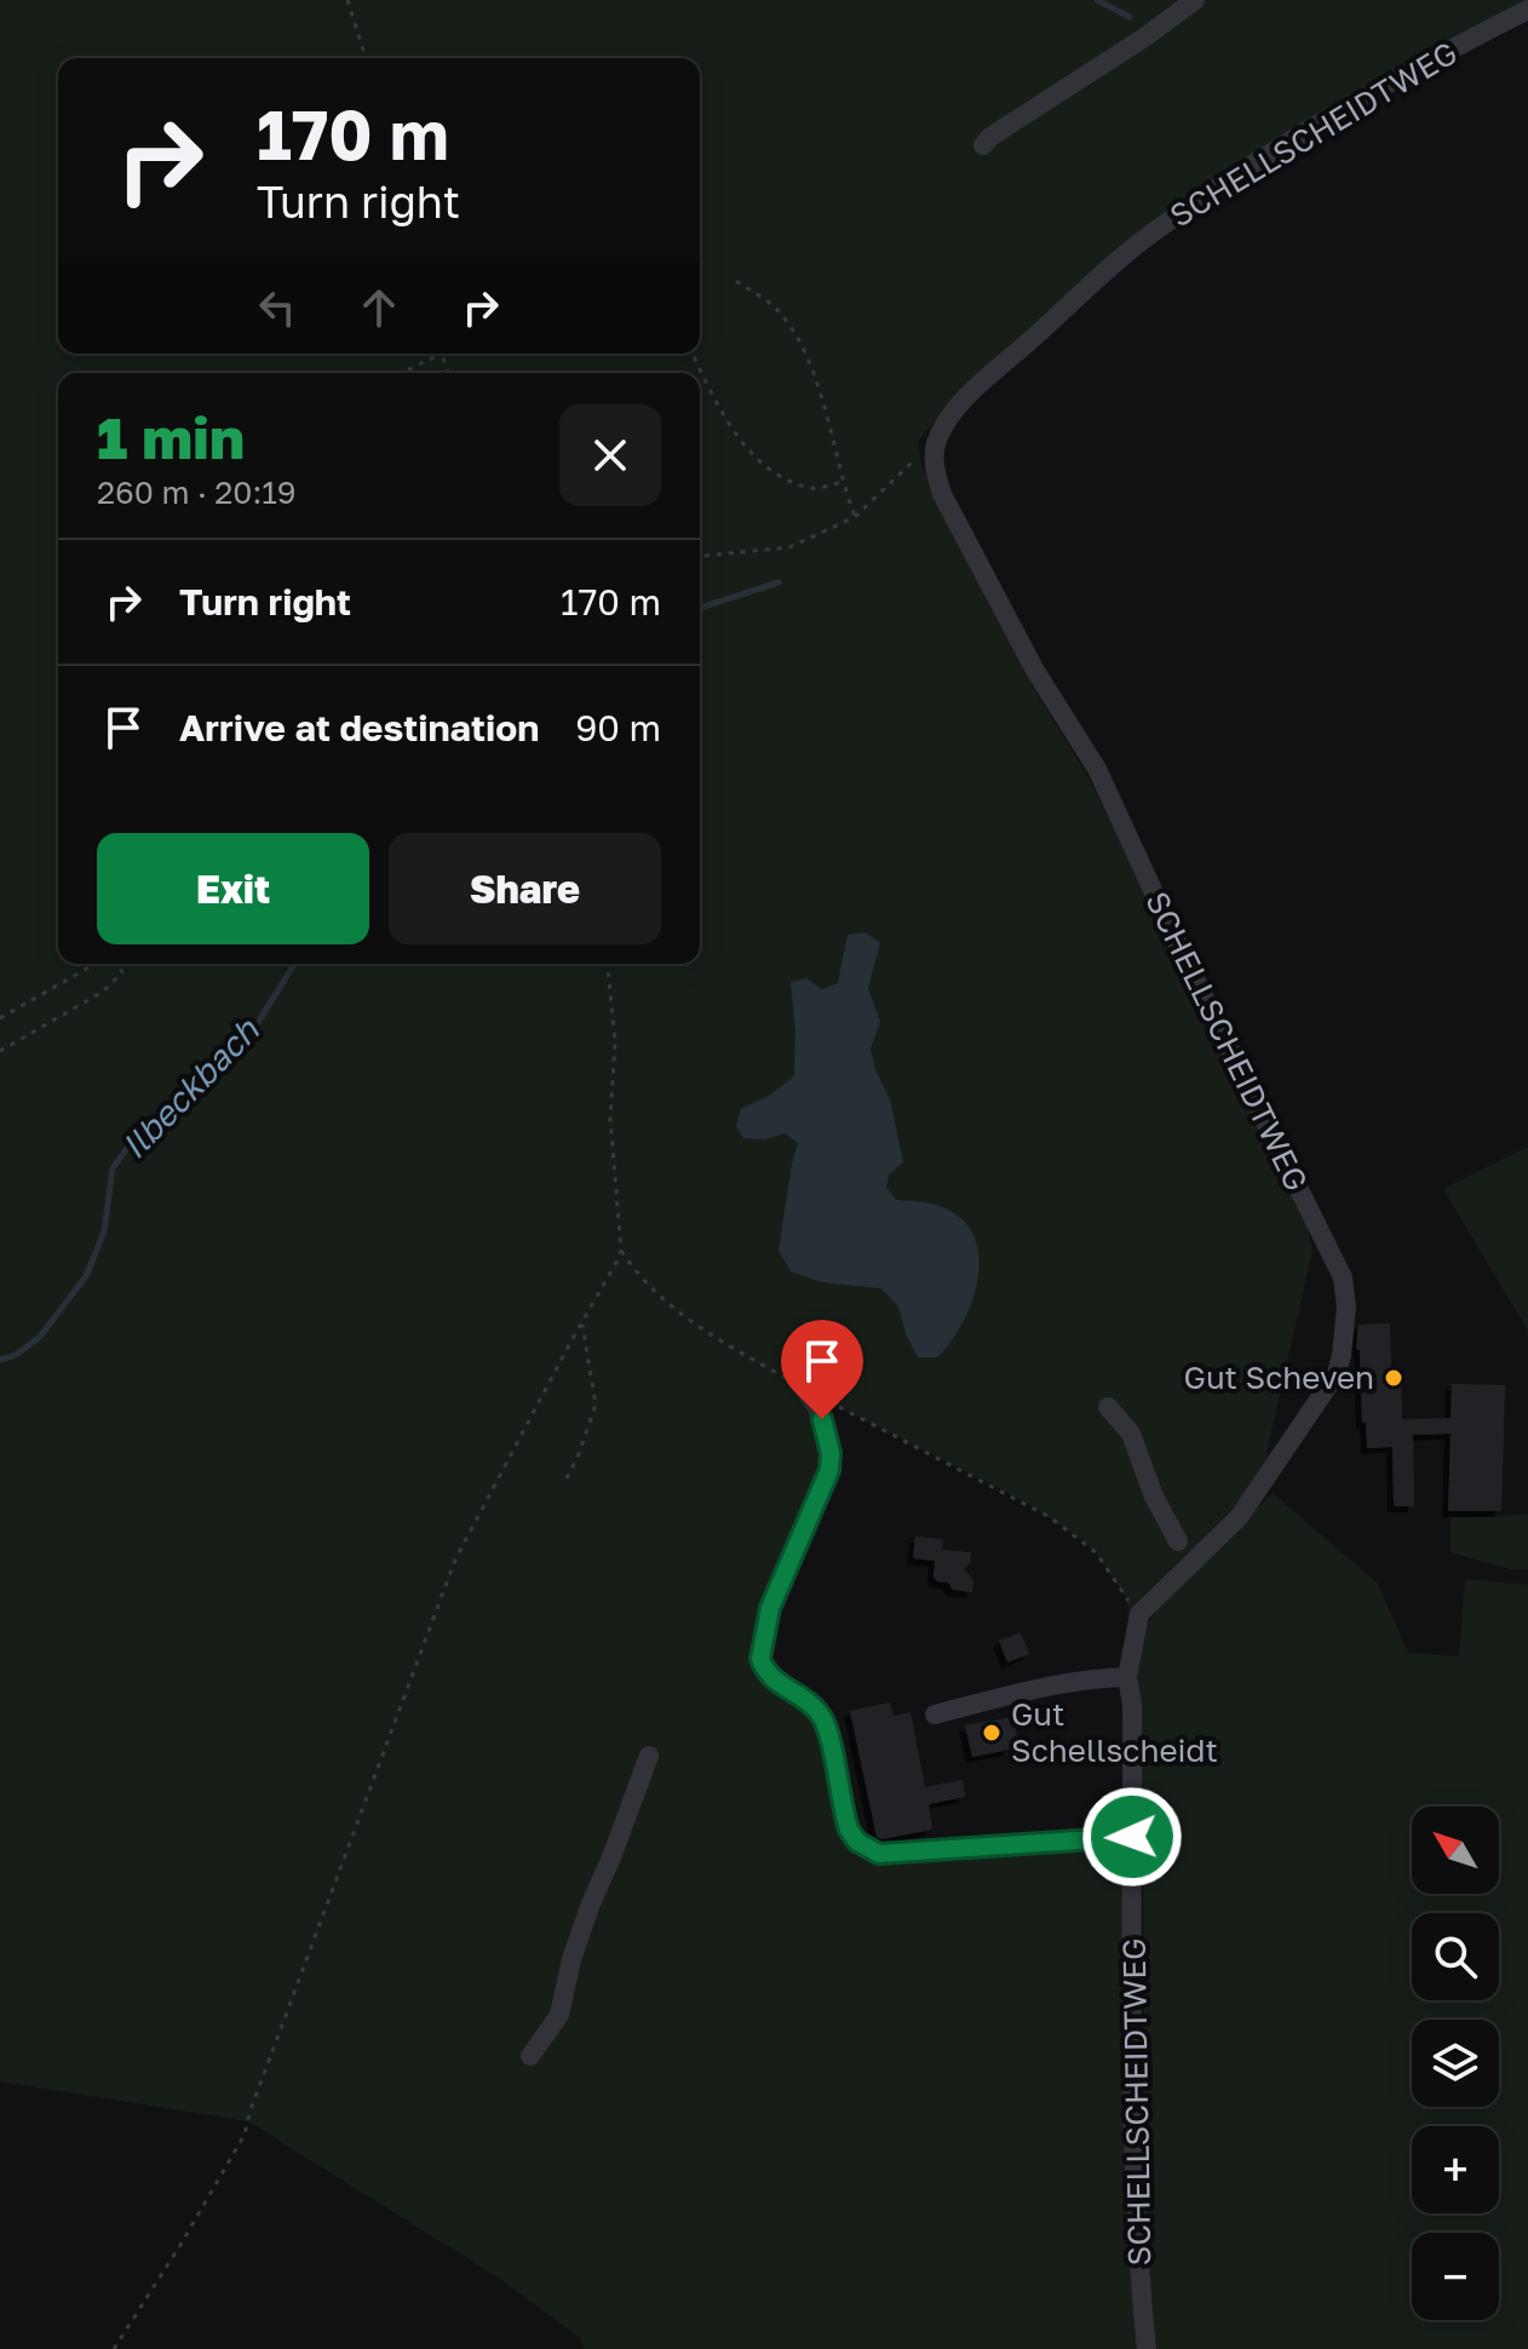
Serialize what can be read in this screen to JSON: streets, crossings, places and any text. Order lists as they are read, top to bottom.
{
  "streets": {
    "street": ["SCHELLSCHEIDTWEG"]
  },
  "water": ["Ilbeckbach"],
  "places": ["Gut Scheven", "Gut Schellscheidt"],
  "north": "top left",
  "page": {
    "turn": ["170 m", "Turn right"],
    "heading": ["1 min", "260 m · 20:19"],
    "list": [
      {
        "name": "Turn right",
        "value": "170 m"
      },
      {
        "name": "Arrive at destination",
        "value": "90 m"
      }
    ],
    "buttons": ["Exit", "Share"],
    "map_buttons": ["+", "−"]
  }
}
